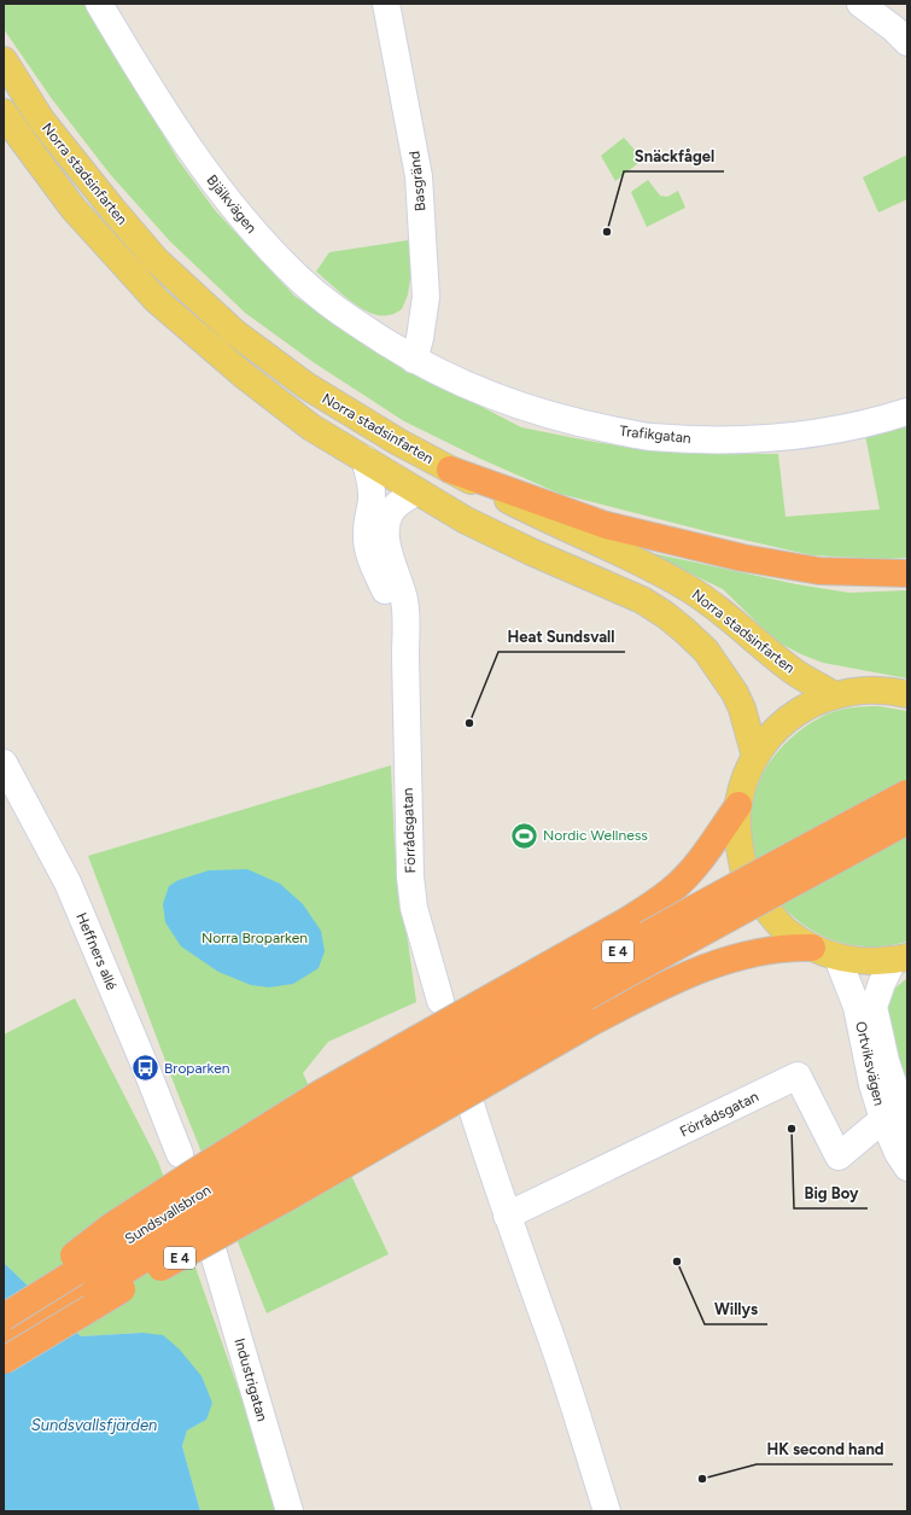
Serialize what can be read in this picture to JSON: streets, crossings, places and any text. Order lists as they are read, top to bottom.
{
  "streets": {
    "highway": ["E 4", "Sundsvallsbron"],
    "main road": ["Norra stadsinfarten"],
    "street": [
      "Basgränd",
      "Bjälkvägen",
      "Trafikgatan",
      "Förrådsgatan",
      "Heffners allé",
      "Ortviksvägen",
      "Industrigatan"
    ]
  },
  "crossings": [
    ["Norra stadsinfarten", "Förrådsgatan"],
    ["Basgränd", "Bjälkvägen"],
    ["Basgränd", "Trafikgatan"],
    ["Bjälkvägen", "Trafikgatan"],
    ["Förrådsgatan", "Ortviksvägen"],
    ["E 4", "Sundsvallsbron"]
  ],
  "water": ["Sundsvallsfjärden"],
  "parks": ["Norra Broparken"],
  "places": {
    "other": [
      "Snäckfågel",
      "Heat Sundsvall",
      "Big Boy",
      "Willys",
      "HK second hand"
    ],
    "sports": ["Nordic Wellness"],
    "bus stop": ["Broparken"]
  }
}
